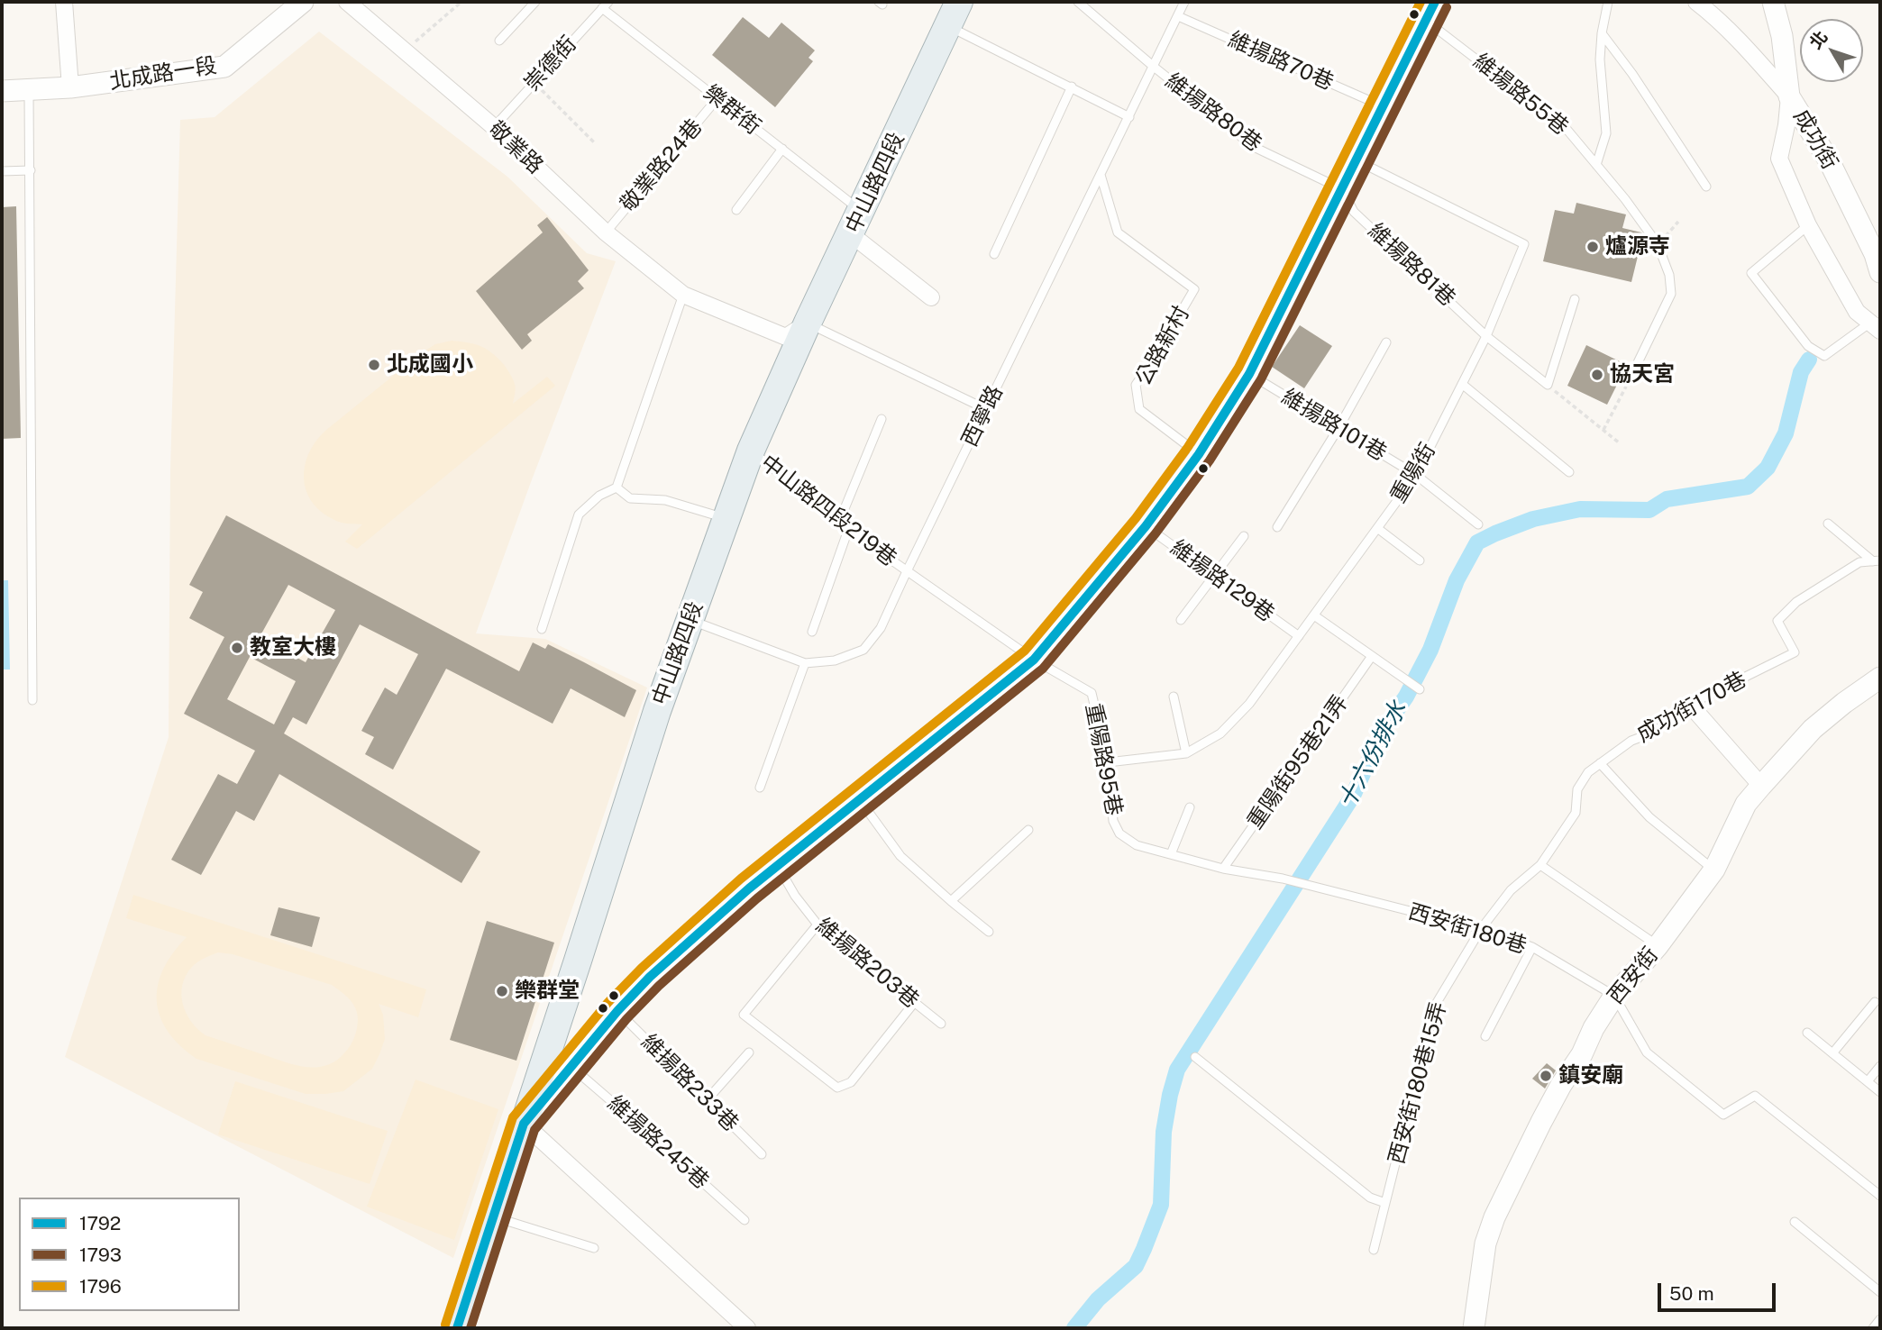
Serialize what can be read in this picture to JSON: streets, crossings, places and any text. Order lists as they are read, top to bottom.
{
  "streets": {
    "main road": ["中山路四段"],
    "street": [
      "北成路一段",
      "成功街",
      "敬業路",
      "西安街"
    ],
    "lane": [
      "維揚路70巷",
      "崇德街",
      "維揚路55巷",
      "樂群街",
      "維揚路80巷",
      "敬業路24巷",
      "維揚路81巷",
      "公路新村",
      "西寧路",
      "維揚路101巷",
      "重陽街",
      "中山路四段219巷",
      "維揚路129巷",
      "成功街170巷",
      "重陽路95巷",
      "重陽街95巷21弄",
      "西安街180巷",
      "維揚路203巷",
      "維揚路233巷",
      "西安街180巷15弄",
      "維揚路245巷"
    ]
  },
  "crossings": [
    ["維揚路70巷", "西寧路"],
    ["崇德街", "樂群街"],
    ["崇德街", "敬業路"],
    ["樂群街", "敬業路24巷"],
    ["樂群街", "中山路四段"],
    ["維揚路80巷", "維揚路81巷"],
    ["維揚路80巷", "西寧路"],
    ["敬業路", "敬業路24巷"],
    ["敬業路", "中山路四段"],
    ["中山路四段", "西寧路"],
    ["中山路四段", "中山路四段219巷"],
    ["維揚路81巷", "重陽街"],
    ["公路新村", "西寧路"],
    ["西寧路", "中山路四段219巷"],
    ["維揚路101巷", "重陽街"],
    ["重陽街", "維揚路129巷"],
    ["重陽街", "重陽路95巷"],
    ["中山路四段219巷", "重陽路95巷"],
    ["成功街170巷", "西安街180巷15弄"],
    ["重陽路95巷", "重陽街95巷21弄"],
    ["重陽路95巷", "西安街180巷"],
    ["西安街180巷", "西安街"],
    ["西安街180巷", "西安街180巷15弄"]
  ],
  "water": ["十六份排水"],
  "places": [
    "爐源寺",
    "北成國小",
    "協天宮",
    "教室大樓",
    "樂群堂",
    "鎮安廟"
  ],
  "lines": ["transit line 1792", "transit line 1796", "transit line 1793"],
  "legend": ["1792", "1793", "1796"],
  "scale_bar": "50 m",
  "north": "top left"
}
